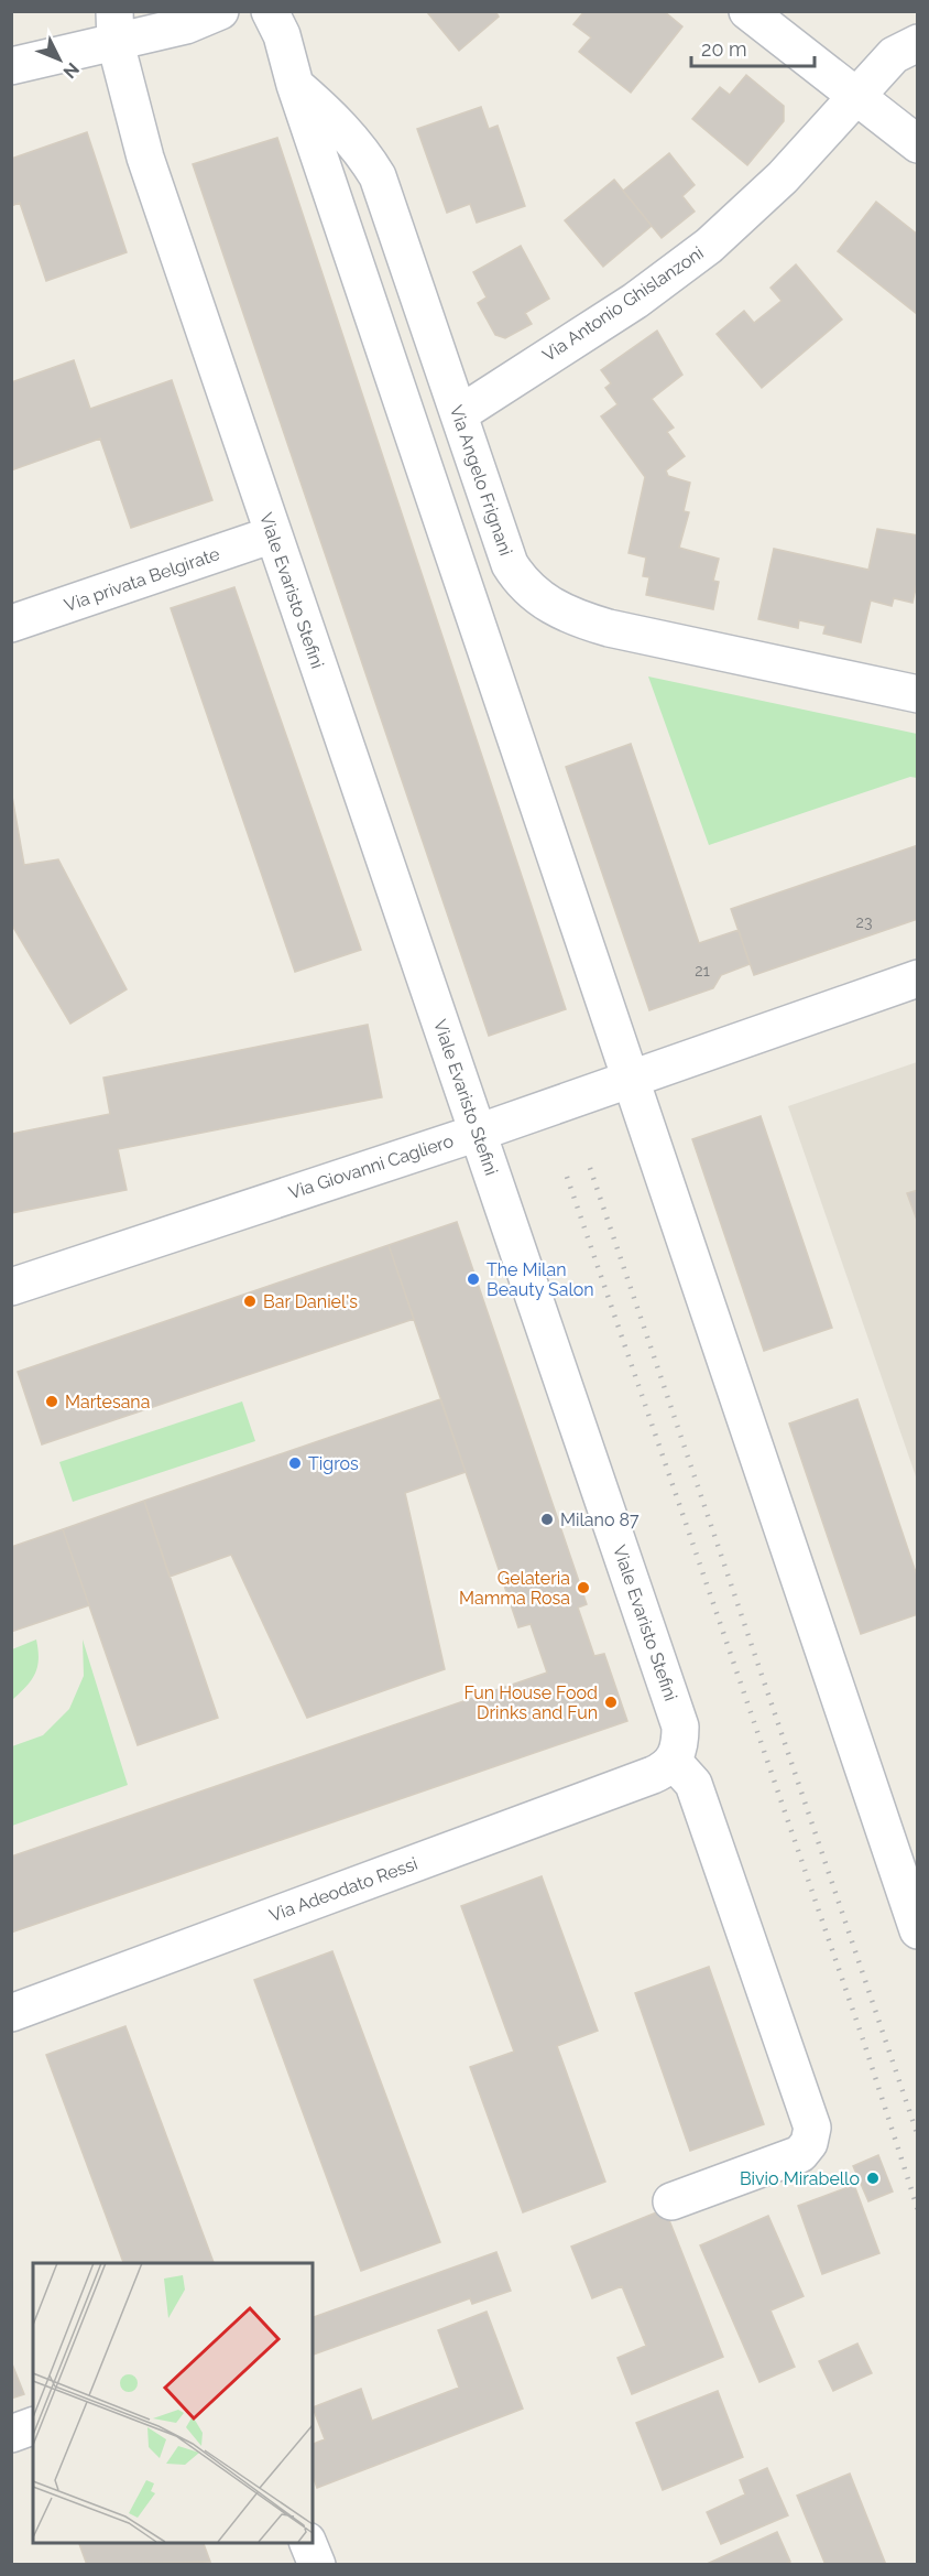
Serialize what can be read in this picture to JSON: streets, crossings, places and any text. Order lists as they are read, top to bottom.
{
  "streets": {
    "street": [
      "Via Antonio Ghislanzoni",
      "Via Angelo Frignani",
      "Via privata Belgirate",
      "Viale Evaristo Stefini",
      "Via Giovanni Cagliero",
      "Via Adeodato Ressi"
    ]
  },
  "crossings": [
    ["Via Antonio Ghislanzoni", "Via Angelo Frignani"],
    ["Via privata Belgirate", "Viale Evaristo Stefini"],
    ["Viale Evaristo Stefini", "Via Giovanni Cagliero"],
    ["Viale Evaristo Stefini", "Via Adeodato Ressi"]
  ],
  "places": [
    "The Milan Beauty Salon",
    "Bar Daniel's",
    "Martesana",
    "Tigros",
    "Milano 87",
    "Gelateria Mamma Rosa",
    "Fun House Food Drinks and Fun",
    "Bivio Mirabello"
  ],
  "house_numbers": ["23", "21"],
  "scale_bar": "20 m",
  "north": "bottom right"
}
